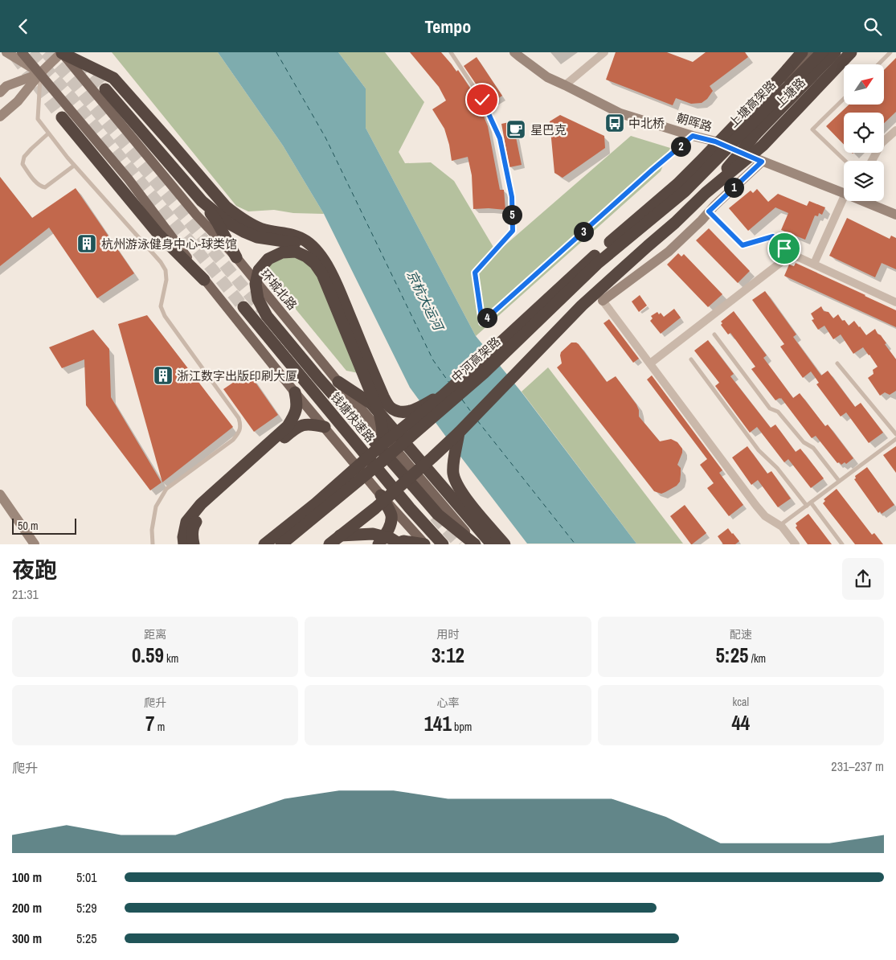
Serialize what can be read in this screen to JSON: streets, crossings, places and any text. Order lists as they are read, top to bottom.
{
  "streets": {
    "highway": ["上塘高架路", "中河高架路", "钱塘快速路"],
    "main road": ["上塘路", "环城北路"],
    "street": ["朝晖路"]
  },
  "crossings": [
    ["上塘路", "朝晖路"],
    ["上塘高架路", "中河高架路"]
  ],
  "water": ["京杭大运河"],
  "places": {
    "bus stop": ["中北桥"],
    "cafe": ["星巴克"],
    "building": ["杭州游泳健身中心-球类馆", "浙江数字出版印刷大厦"]
  },
  "scale_bar": "50 m",
  "north": "top right",
  "page": {
    "header": "Tempo",
    "pins": [
      "2",
      "1",
      "5",
      "3",
      "4"
    ],
    "scale": "50 m",
    "heading": ["夜跑", "21:31"],
    "stats": [
      ["距离", "0.59 km"],
      ["用时", "3:12"],
      ["配速", "5:25 /km"],
      ["爬升", "7 m"],
      ["心率", "141 bpm"],
      ["kcal", "44"]
    ],
    "chart": ["爬升", "231–237 m"],
    "list": [
      {
        "name": "100 m",
        "note": "5:01"
      },
      {
        "name": "200 m",
        "note": "5:29"
      },
      {
        "name": "300 m",
        "note": "5:25"
      }
    ]
  }
}
